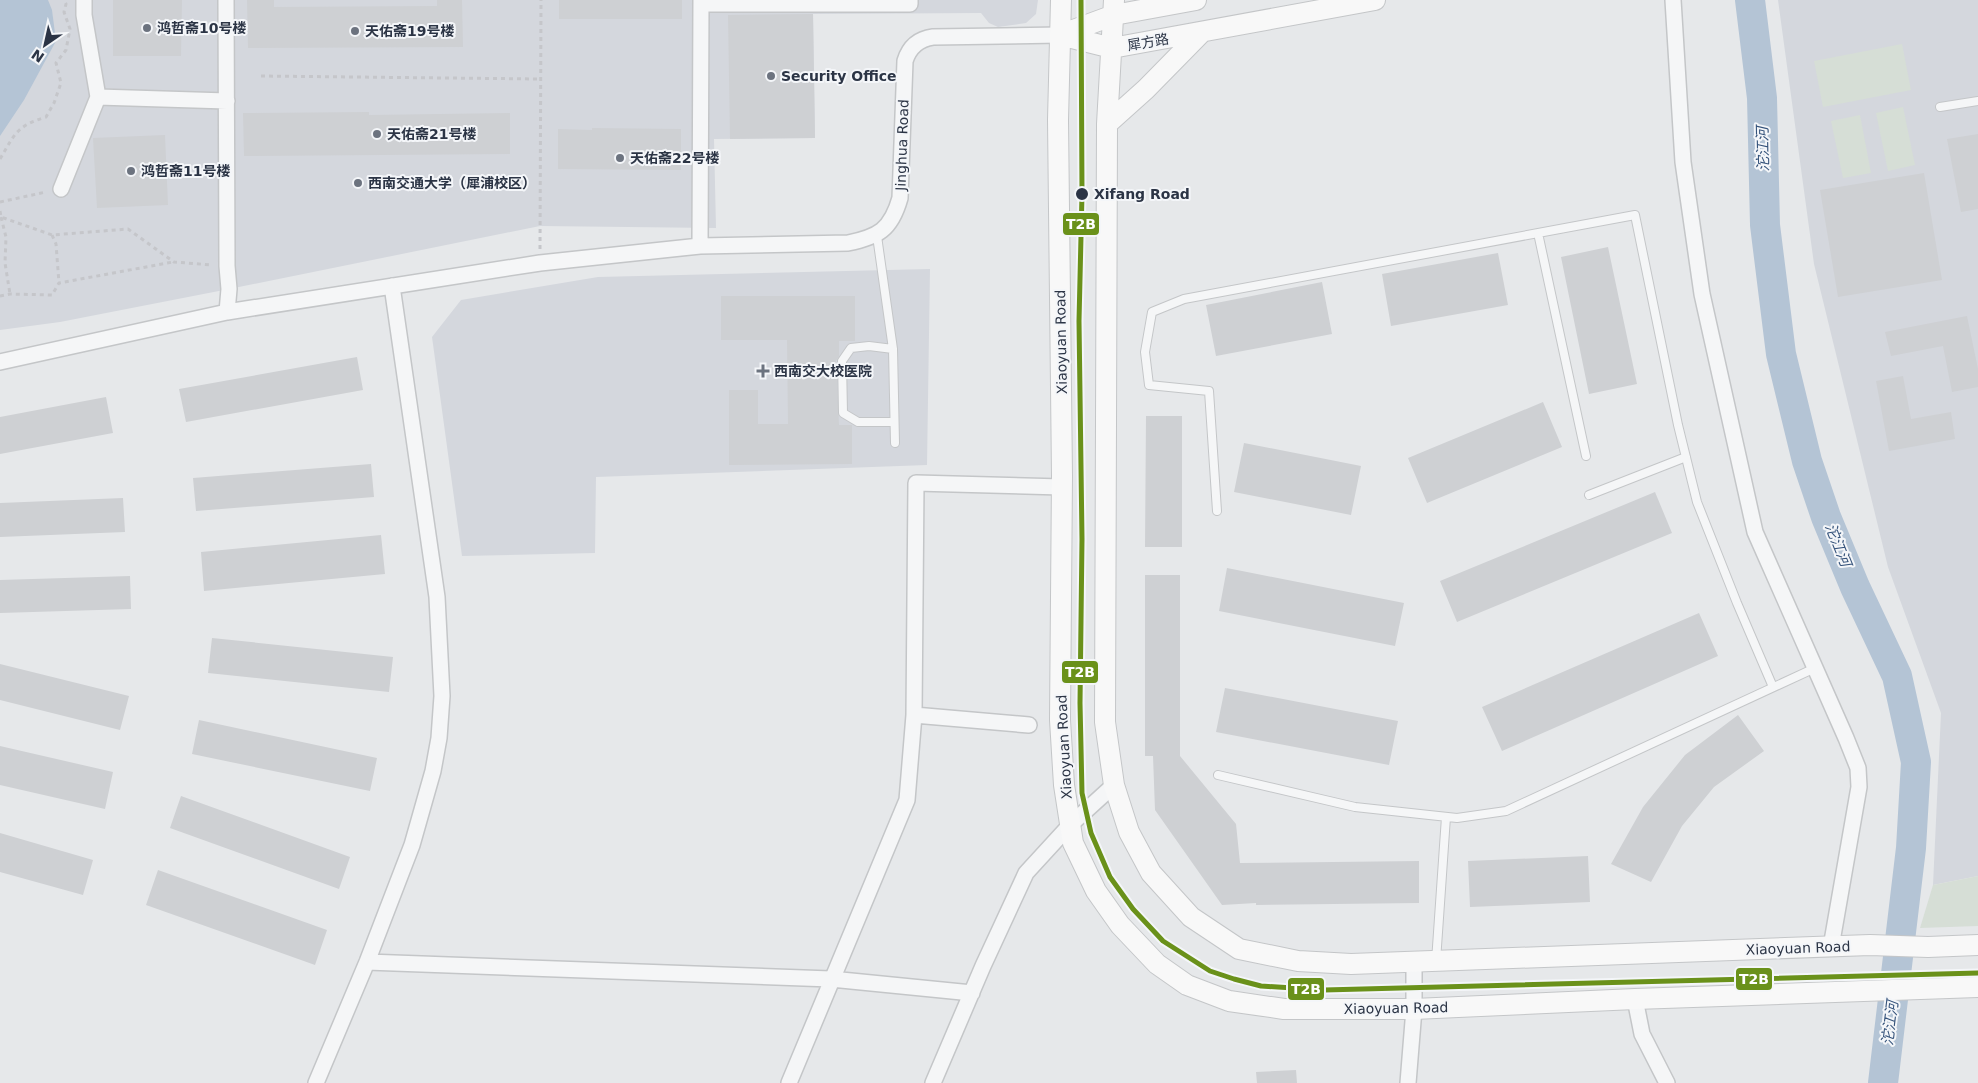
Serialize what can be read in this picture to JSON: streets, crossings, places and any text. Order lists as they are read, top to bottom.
{
  "streets": {
    "street": ["犀方路", "Jinghua Road", "Xiaoyuan Road"]
  },
  "crossings": [
    ["犀方路", "Jinghua Road"],
    ["犀方路", "Xiaoyuan Road"],
    ["Jinghua Road", "Xiaoyuan Road"]
  ],
  "water": ["沱江河"],
  "places": {
    "other": [
      "鸿哲斋10号楼",
      "天佑斋19号楼",
      "Security Office",
      "天佑斋21号楼",
      "天佑斋22号楼",
      "鸿哲斋11号楼",
      "西南交通大学（犀浦校区）",
      "Xifang Road"
    ],
    "health": ["西南交大校医院"]
  },
  "lines": ["transit line T2B"],
  "north": "bottom left"
}
